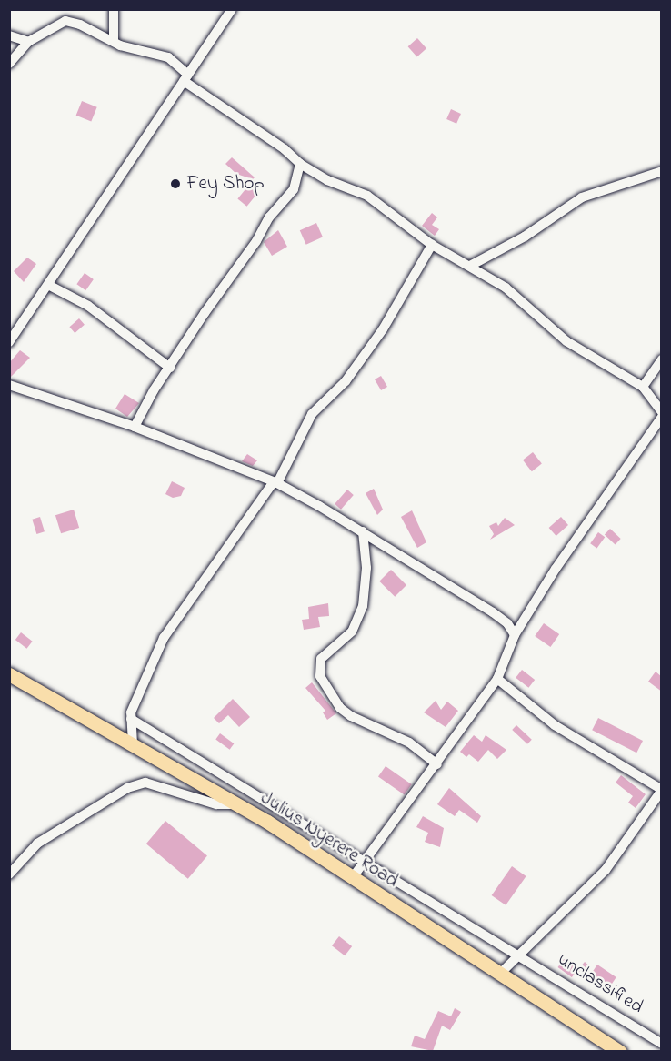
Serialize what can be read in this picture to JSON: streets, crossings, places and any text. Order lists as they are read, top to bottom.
{
  "streets": {
    "highway": ["Julius Nyerere Road"],
    "street": ["unclassified"]
  },
  "places": ["Fey Shop"]
}
